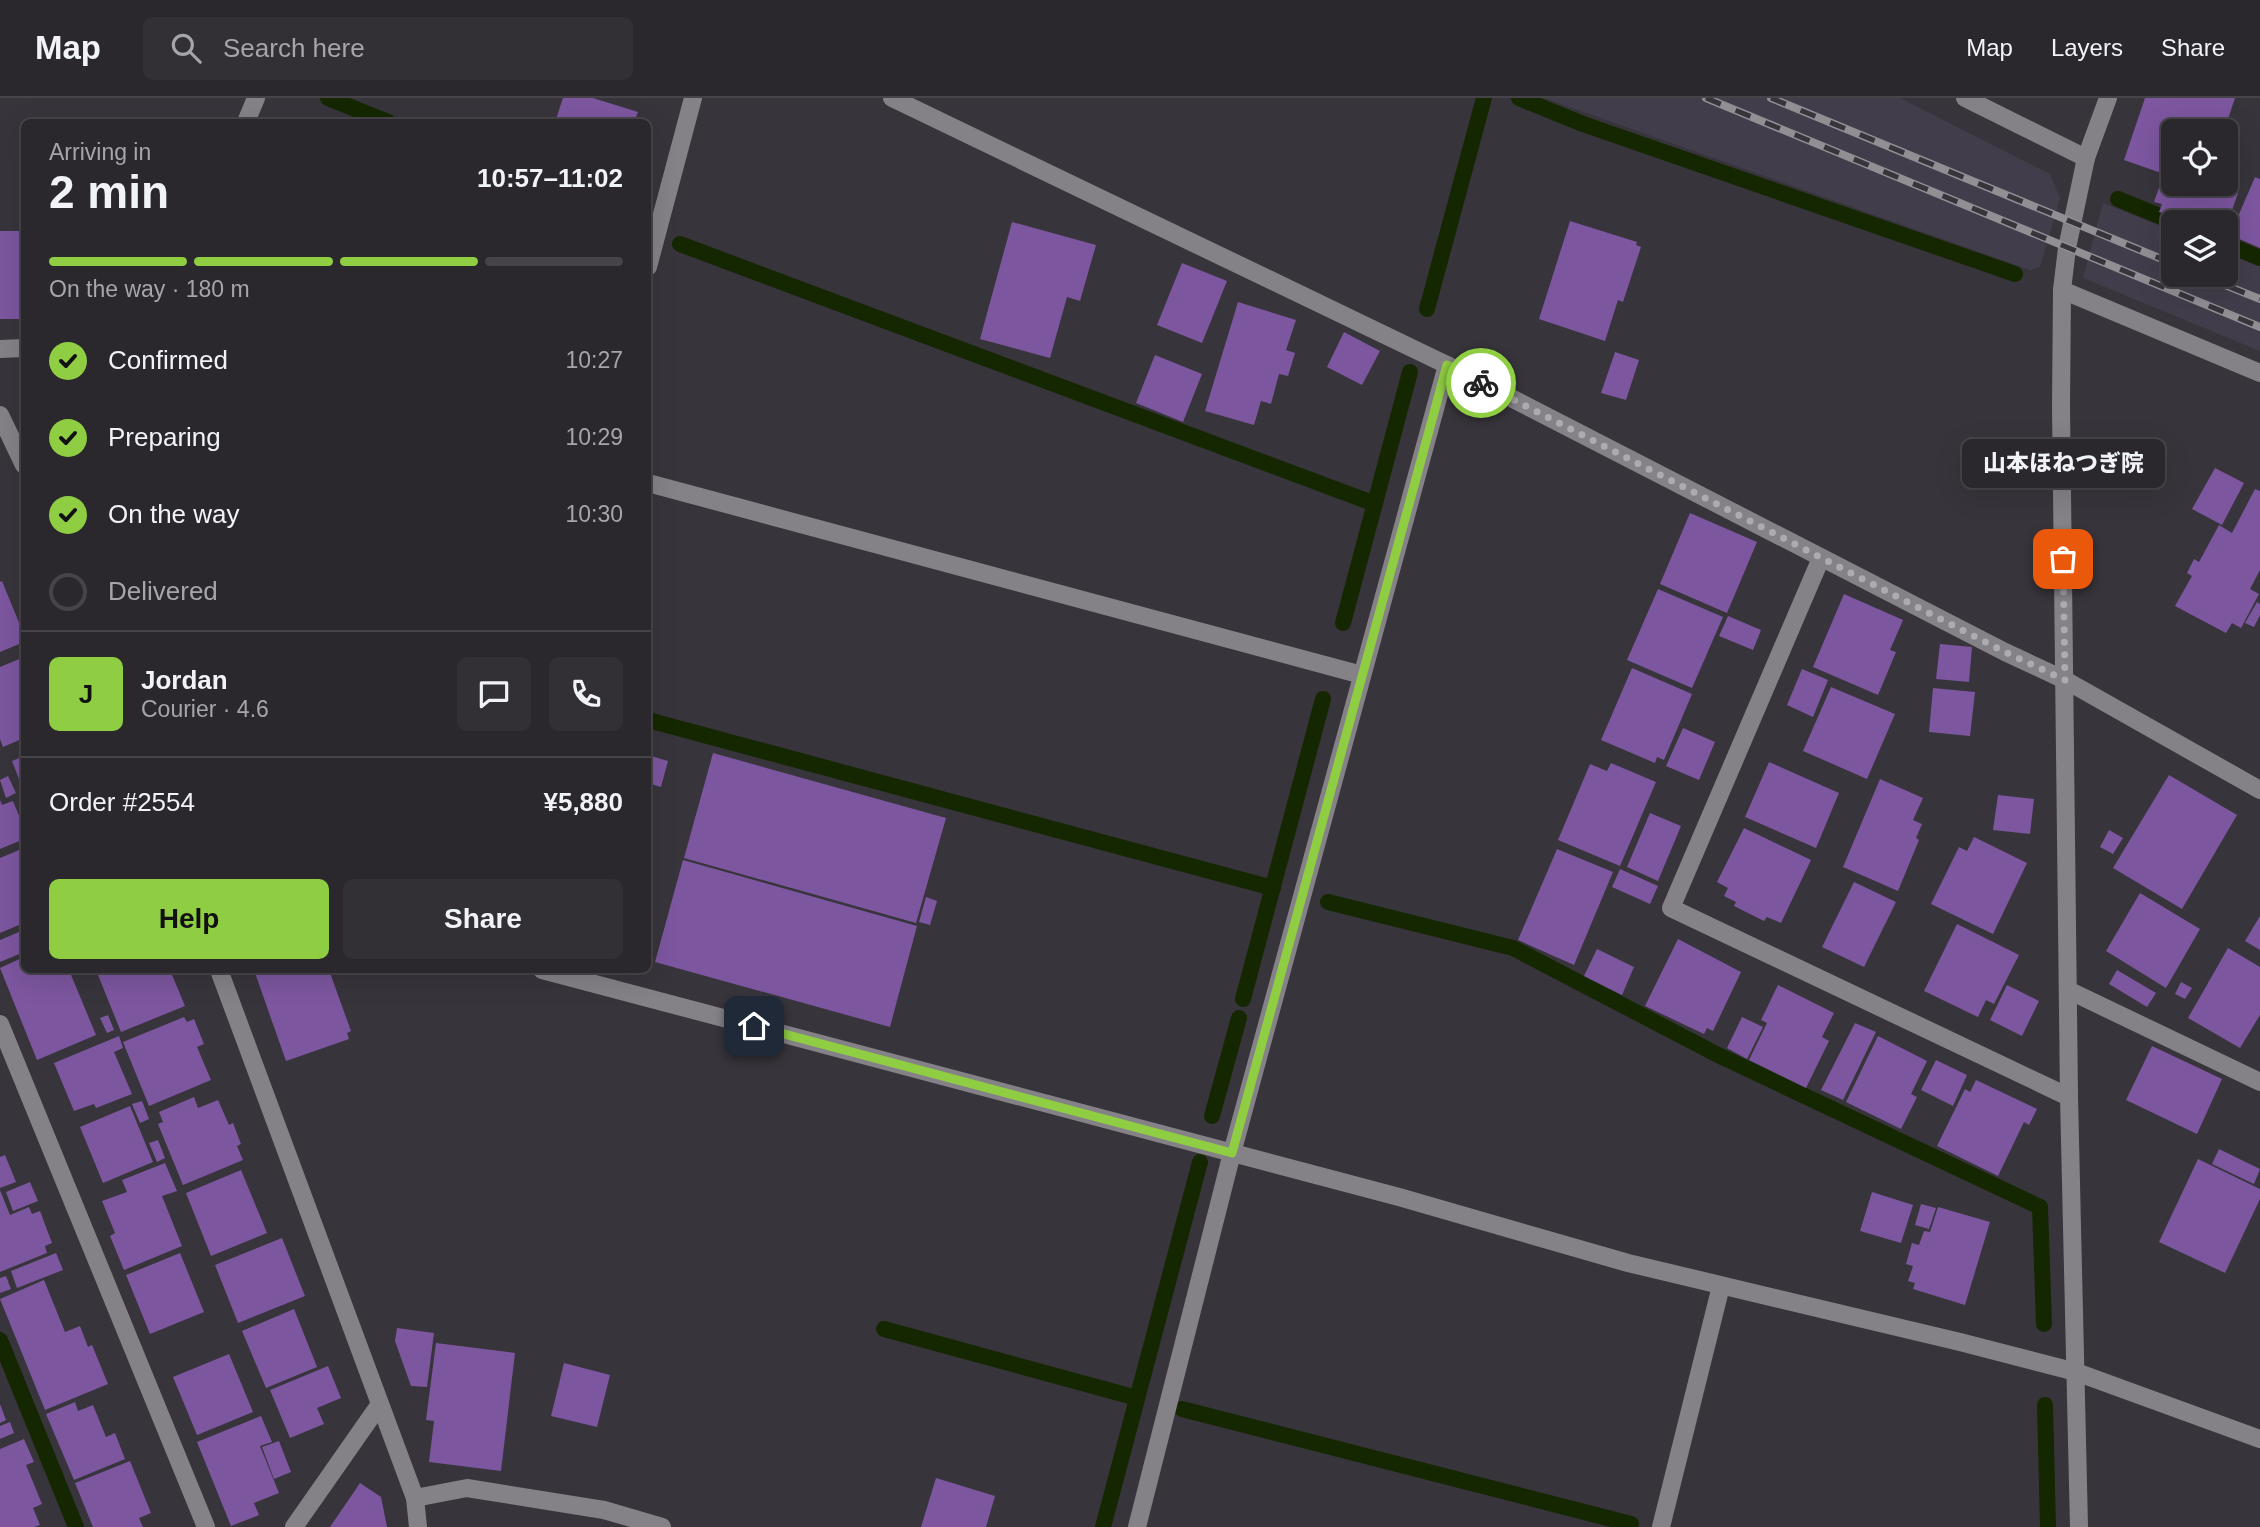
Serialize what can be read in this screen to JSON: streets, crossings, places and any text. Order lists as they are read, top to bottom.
{
  "places": ["山本ほねつぎ院"],
  "page": {
    "header": "Map",
    "search": "Search here",
    "nav": ["Map", "Layers", "Share"],
    "heading": ["2 min", "Arriving in", "10:57–11:02"],
    "panel": [
      "Jordan",
      "Courier · 4.6",
      "Order #2554",
      "¥5,880"
    ],
    "bar": "On the way · 180 m",
    "list": [
      ["Confirmed", "10:27"],
      ["Preparing", "10:29"],
      ["On the way", "10:30"],
      "Delivered"
    ],
    "bubble": "山本ほねつぎ院",
    "round": "J",
    "buttons": ["Help", "Share"]
  }
}
